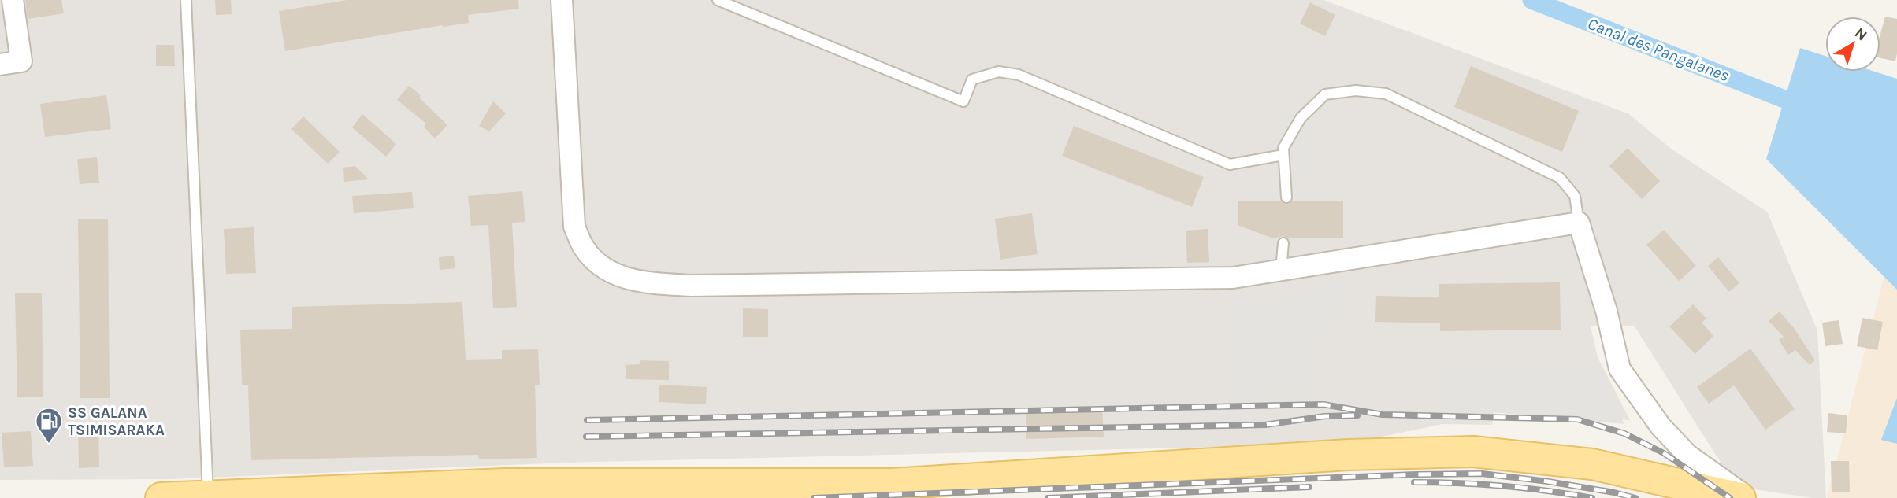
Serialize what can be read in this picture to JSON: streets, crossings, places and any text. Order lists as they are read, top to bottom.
{
  "water": ["Canal des Pangalanes"],
  "places": {
    "fuel station": ["SS GALANA TSIMISARAKA"]
  },
  "north": "top right"
}
